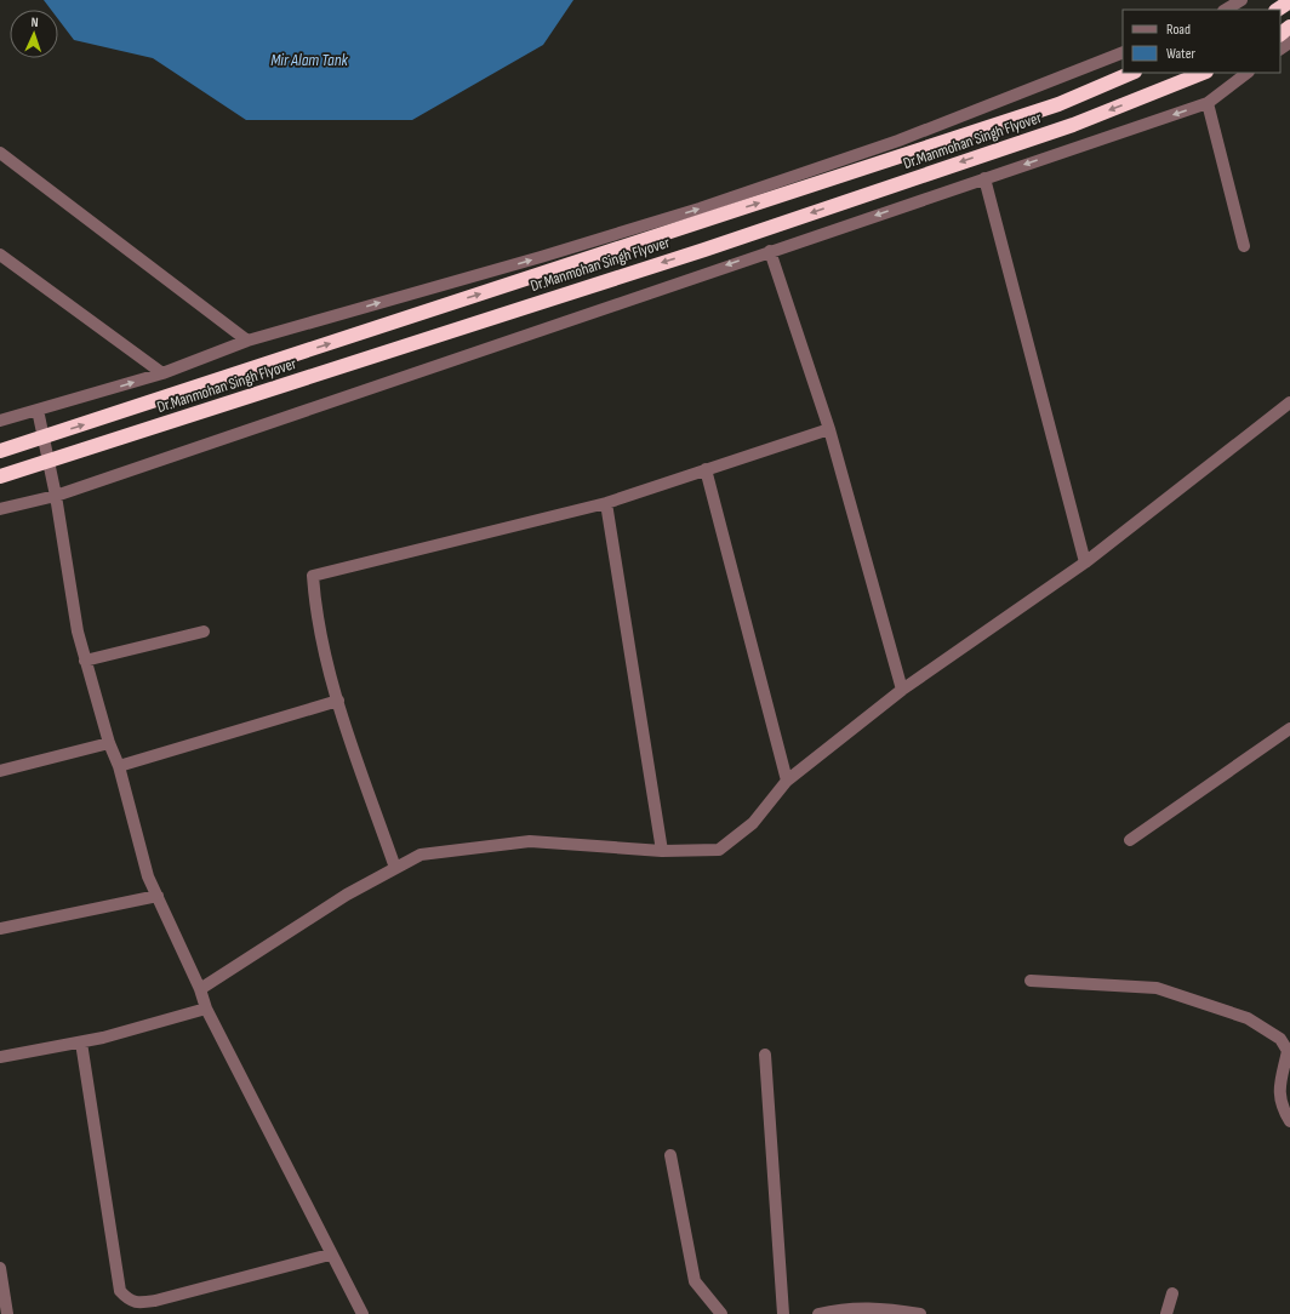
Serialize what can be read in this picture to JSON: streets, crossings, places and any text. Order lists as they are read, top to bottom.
{
  "streets": {
    "highway": ["Dr.Manmohan Singh Flyover"]
  },
  "water": ["Mir Alam Tank"],
  "legend": ["Road", "Water"],
  "north": "top"
}
